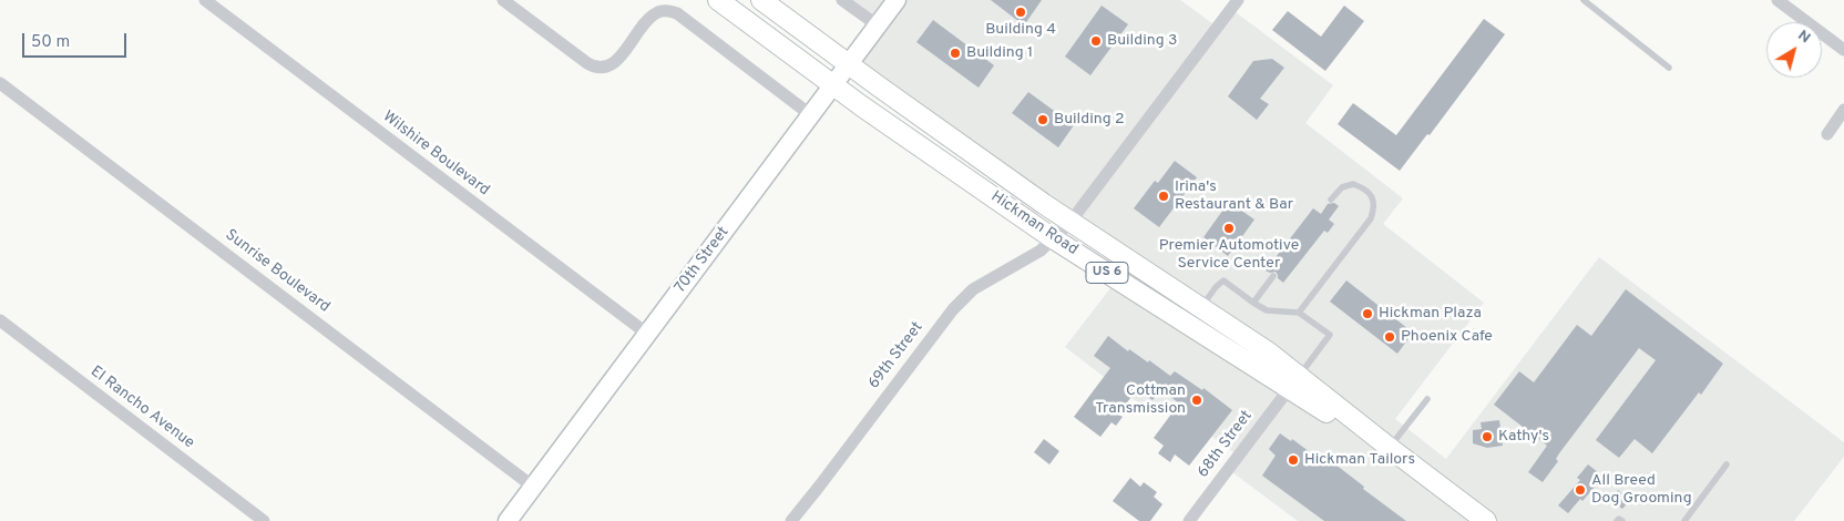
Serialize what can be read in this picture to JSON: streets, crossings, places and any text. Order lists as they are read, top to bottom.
{
  "streets": {
    "main road": ["Hickman Road", "US 6"],
    "street": [
      "Wilshire Boulevard",
      "70th Street",
      "Sunrise Boulevard",
      "69th Street",
      "El Rancho Avenue",
      "68th Street"
    ]
  },
  "crossings": [
    ["Wilshire Boulevard", "70th Street"],
    ["Hickman Road", "70th Street"],
    ["Hickman Road", "69th Street"],
    ["Hickman Road", "68th Street"],
    ["70th Street", "Sunrise Boulevard"]
  ],
  "places": [
    "Building 4",
    "Building 3",
    "Building 1",
    "Building 2",
    "Irina's Restaurant & Bar",
    "Premier Automotive Service Center",
    "Hickman Plaza",
    "Phoenix Cafe",
    "Cottman Transmission",
    "Kathy's",
    "Hickman Tailors",
    "All Breed Dog Grooming"
  ],
  "scale_bar": "50 m",
  "north": "top right"
}
